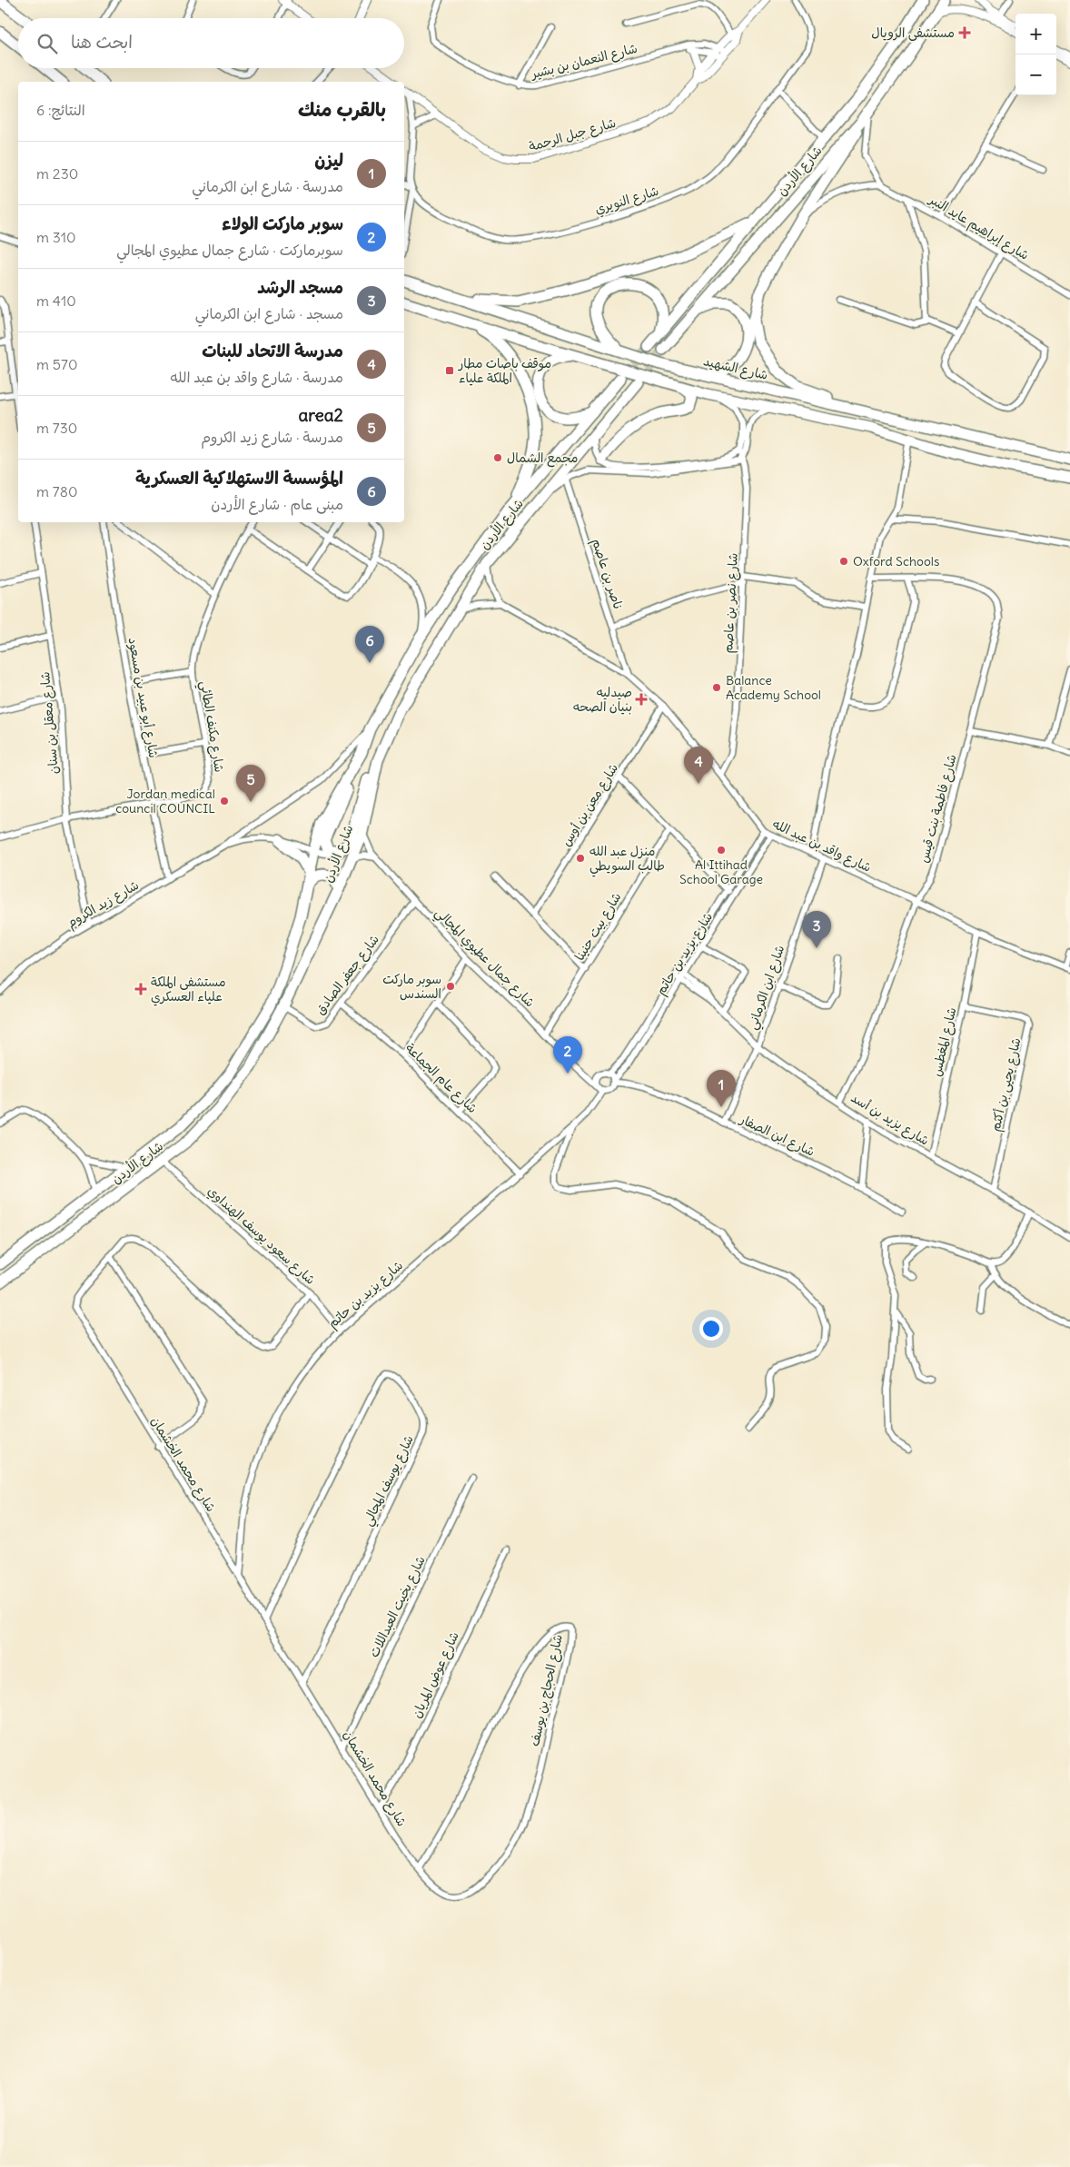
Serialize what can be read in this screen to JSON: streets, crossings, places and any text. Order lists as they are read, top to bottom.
{
  "streets": {
    "highway": ["شارع الأردن", "شارع الشهيد"],
    "street": [
      "شارع النعمان بن بشير",
      "شارع جبل الرحمة",
      "شارع النويري",
      "شارع إبراهيم عايد النبر",
      "ناصر بن عاصم",
      "شارع نصر بن عاصم",
      "شارع أبو عبيد بن مسعود",
      "شارع معقل بن سنان",
      "شارع مكنف الطائي",
      "شارع معن بن أوس",
      "شارع فاطمة بنت قيس",
      "شارع واقد بن عبد الله",
      "شارع زيد الكروم",
      "شارع بيت حنينا",
      "شارع يزيد بن حاتم",
      "شارع جمال عطيوي المجالي",
      "شارع جعفر الصادق",
      "شارع ابن الكرماني",
      "شارع المغطس",
      "شارع عام الجماعة",
      "شارع يحيى بن أكثم",
      "شارع يزيد بن أسد",
      "شارع ابن الصفار",
      "شارع سعود يوسف الهنداوي",
      "شارع محمد الخشمان",
      "شارع يوسف المجالي",
      "شارع بخيت العبداللات",
      "شارع عوض المريان",
      "شارع الحجاج بن يوسف"
    ]
  },
  "crossings": [
    ["شارع النعمان بن بشير", "شارع جبل الرحمة"],
    ["شارع الأردن", "شارع زيد الكروم"],
    ["شارع الأردن", "شارع جمال عطيوي المجالي"],
    ["شارع الأردن", "شارع جعفر الصادق"],
    ["شارع الأردن", "شارع سعود يوسف الهنداوي"],
    ["ناصر بن عاصم", "شارع واقد بن عبد الله"],
    ["شارع نصر بن عاصم", "شارع واقد بن عبد الله"],
    ["شارع أبو عبيد بن مسعود", "شارع مكنف الطائي"],
    ["شارع أبو عبيد بن مسعود", "شارع زيد الكروم"],
    ["شارع معقل بن سنان", "شارع مكنف الطائي"],
    ["شارع معقل بن سنان", "شارع زيد الكروم"],
    ["شارع معن بن أوس", "شارع واقد بن عبد الله"],
    ["شارع فاطمة بنت قيس", "شارع واقد بن عبد الله"],
    ["شارع فاطمة بنت قيس", "شارع يزيد بن أسد"],
    ["شارع واقد بن عبد الله", "شارع يزيد بن حاتم"],
    ["شارع واقد بن عبد الله", "شارع ابن الكرماني"],
    ["شارع واقد بن عبد الله", "شارع المغطس"],
    ["شارع بيت حنينا", "شارع جمال عطيوي المجالي"],
    ["شارع يزيد بن حاتم", "شارع جمال عطيوي المجالي"],
    ["شارع يزيد بن حاتم", "شارع عام الجماعة"],
    ["شارع يزيد بن حاتم", "شارع يزيد بن أسد"],
    ["شارع يزيد بن حاتم", "شارع ابن الصفار"],
    ["شارع يزيد بن حاتم", "شارع سعود يوسف الهنداوي"],
    ["شارع يزيد بن حاتم", "شارع محمد الخشمان"],
    ["شارع جمال عطيوي المجالي", "شارع جعفر الصادق"],
    ["شارع جمال عطيوي المجالي", "شارع ابن الصفار"],
    ["شارع جعفر الصادق", "شارع عام الجماعة"],
    ["شارع ابن الكرماني", "شارع يزيد بن أسد"],
    ["شارع ابن الكرماني", "شارع ابن الصفار"],
    ["شارع المغطس", "شارع يحيى بن أكثم"],
    ["شارع المغطس", "شارع يزيد بن أسد"],
    ["شارع يحيى بن أكثم", "شارع يزيد بن أسد"],
    ["شارع سعود يوسف الهنداوي", "شارع محمد الخشمان"],
    ["شارع محمد الخشمان", "شارع يوسف المجالي"],
    ["شارع محمد الخشمان", "شارع بخيت العبداللات"],
    ["شارع محمد الخشمان", "شارع عوض المريان"],
    ["شارع محمد الخشمان", "شارع الحجاج بن يوسف"]
  ],
  "places": {
    "health": ["مستشفى الرويال", "صيدليه بنيان الصحه", "مستشفى الملكة علياء العسكري"],
    "transit": ["موقف باصات مطار الملكة علياء"],
    "other": [
      "مجمع الشمال",
      "Oxford Schools",
      "Balance Academy School",
      "Jordan medical council COUNCIL",
      "Al Ittihad School Garage",
      "منزل عبد الله طالب السويطي",
      "سوبر ماركت السندس"
    ]
  },
  "page": {
    "map_buttons": ["+", "−"],
    "search": "ابحث هنا",
    "heading": ["بالقرب منك", "النتائج: 6"],
    "list": [
      {
        "mark": "1",
        "name": "ليزن",
        "note": "مدرسة · شارع ابن الكرماني",
        "value": "230 m"
      },
      {
        "mark": "2",
        "name": "سوبر ماركت الولاء",
        "note": "سوبرماركت · شارع جمال عطيوي المجالي",
        "value": "310 m"
      },
      {
        "mark": "3",
        "name": "مسجد الرشد",
        "note": "مسجد · شارع ابن الكرماني",
        "value": "410 m"
      },
      {
        "mark": "4",
        "name": "مدرسة الاتحاد للبنات",
        "note": "مدرسة · شارع واقد بن عبد الله",
        "value": "570 m"
      },
      {
        "mark": "5",
        "name": "area2",
        "note": "مدرسة · شارع زيد الكروم",
        "value": "730 m"
      },
      {
        "mark": "6",
        "name": "المؤسسة الاستهلاكية العسكرية",
        "note": "مبنى عام · شارع الأردن",
        "value": "780 m"
      }
    ],
    "pins": [
      "6",
      "4",
      "5",
      "3",
      "2",
      "1"
    ]
  }
}
